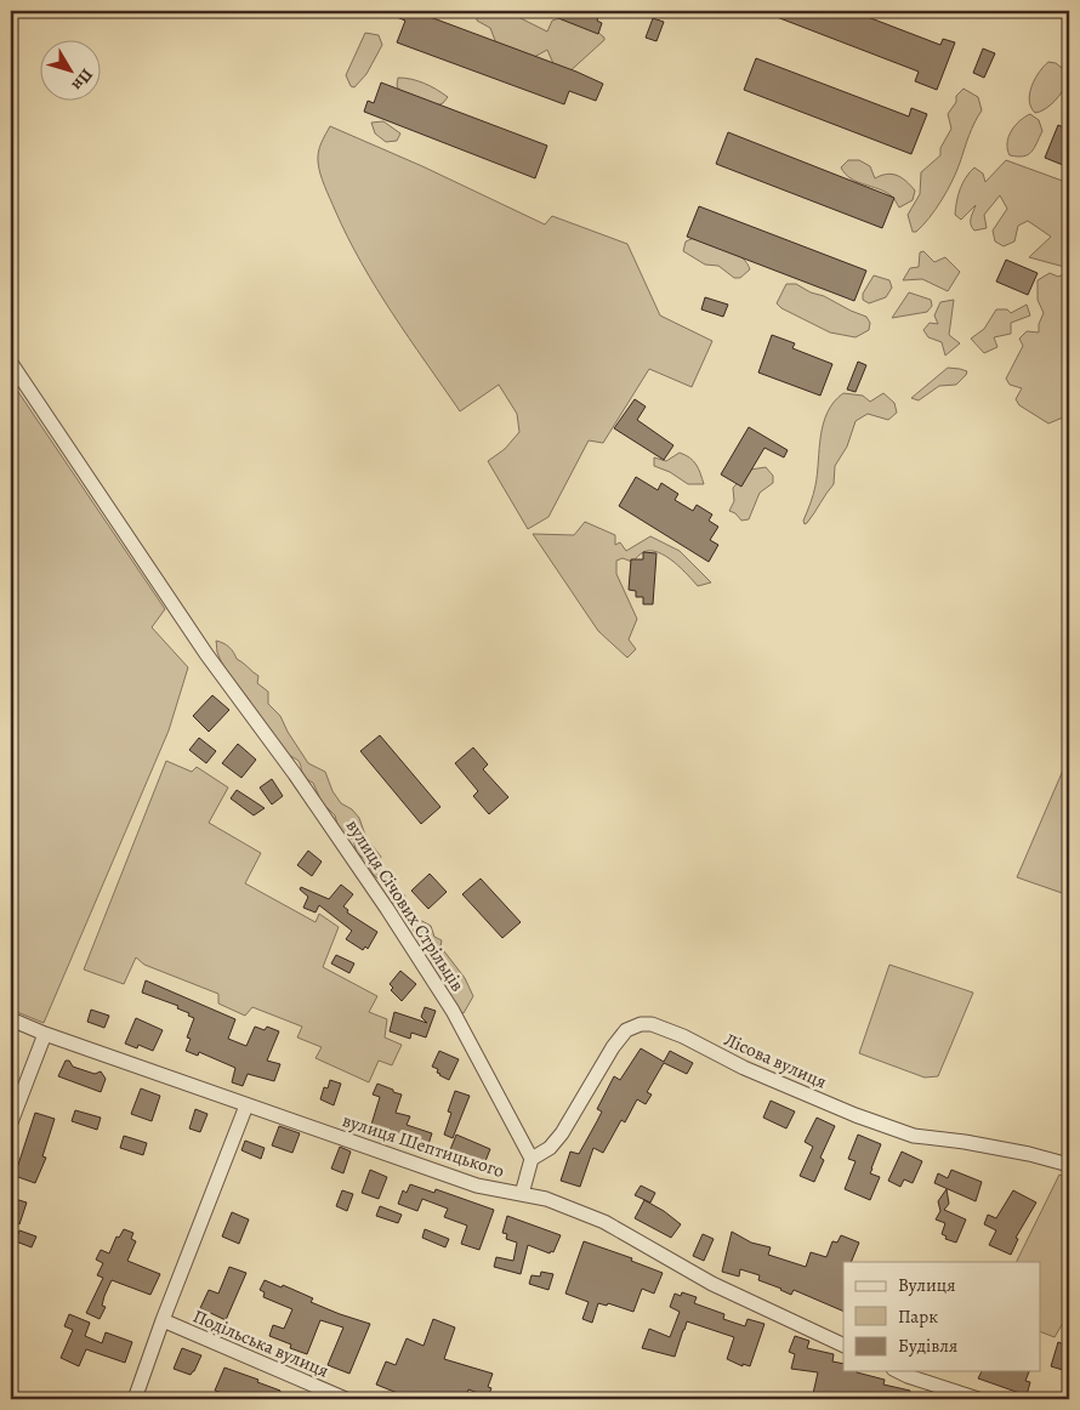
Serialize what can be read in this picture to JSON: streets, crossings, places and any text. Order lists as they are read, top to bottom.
{
  "streets": {
    "street": [
      "вулиця Січових Стрільців",
      "Лісова вулиця",
      "вулиця Шептицького",
      "Подільська вулиця"
    ]
  },
  "crossings": [
    ["вулиця Січових Стрільців", "Лісова вулиця"]
  ],
  "legend": ["Вулиця", "Парк", "Будівля"],
  "north": "bottom right"
}
